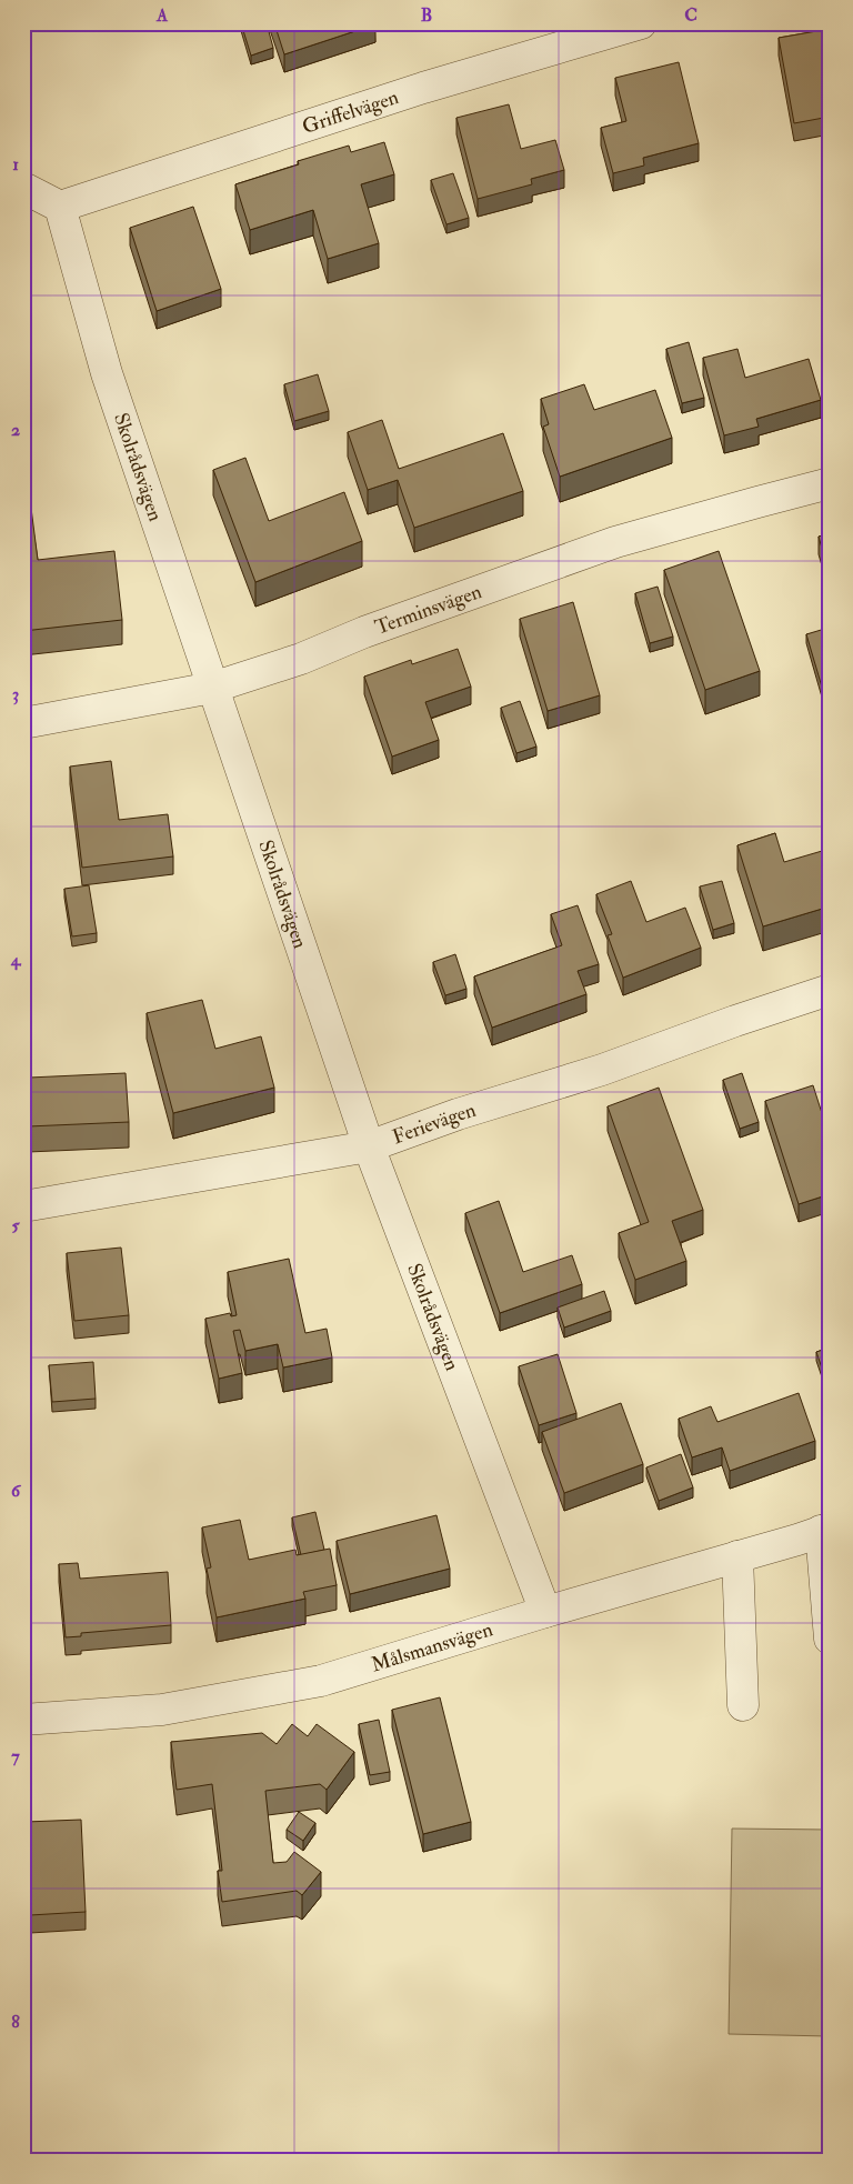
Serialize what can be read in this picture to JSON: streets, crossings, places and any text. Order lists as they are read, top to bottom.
{
  "streets": {
    "street": [
      "Griffelvägen",
      "Skolrådsvägen",
      "Terminsvägen",
      "Ferievägen",
      "Målsmansvägen"
    ]
  },
  "crossings": [
    ["Griffelvägen", "Skolrådsvägen"],
    ["Skolrådsvägen", "Terminsvägen"],
    ["Skolrådsvägen", "Ferievägen"],
    ["Skolrådsvägen", "Målsmansvägen"]
  ],
  "grid": {
    "columns": ["A", "B", "C"],
    "rows": [
      "1",
      "2",
      "3",
      "4",
      "5",
      "6",
      "7",
      "8"
    ]
  }
}
